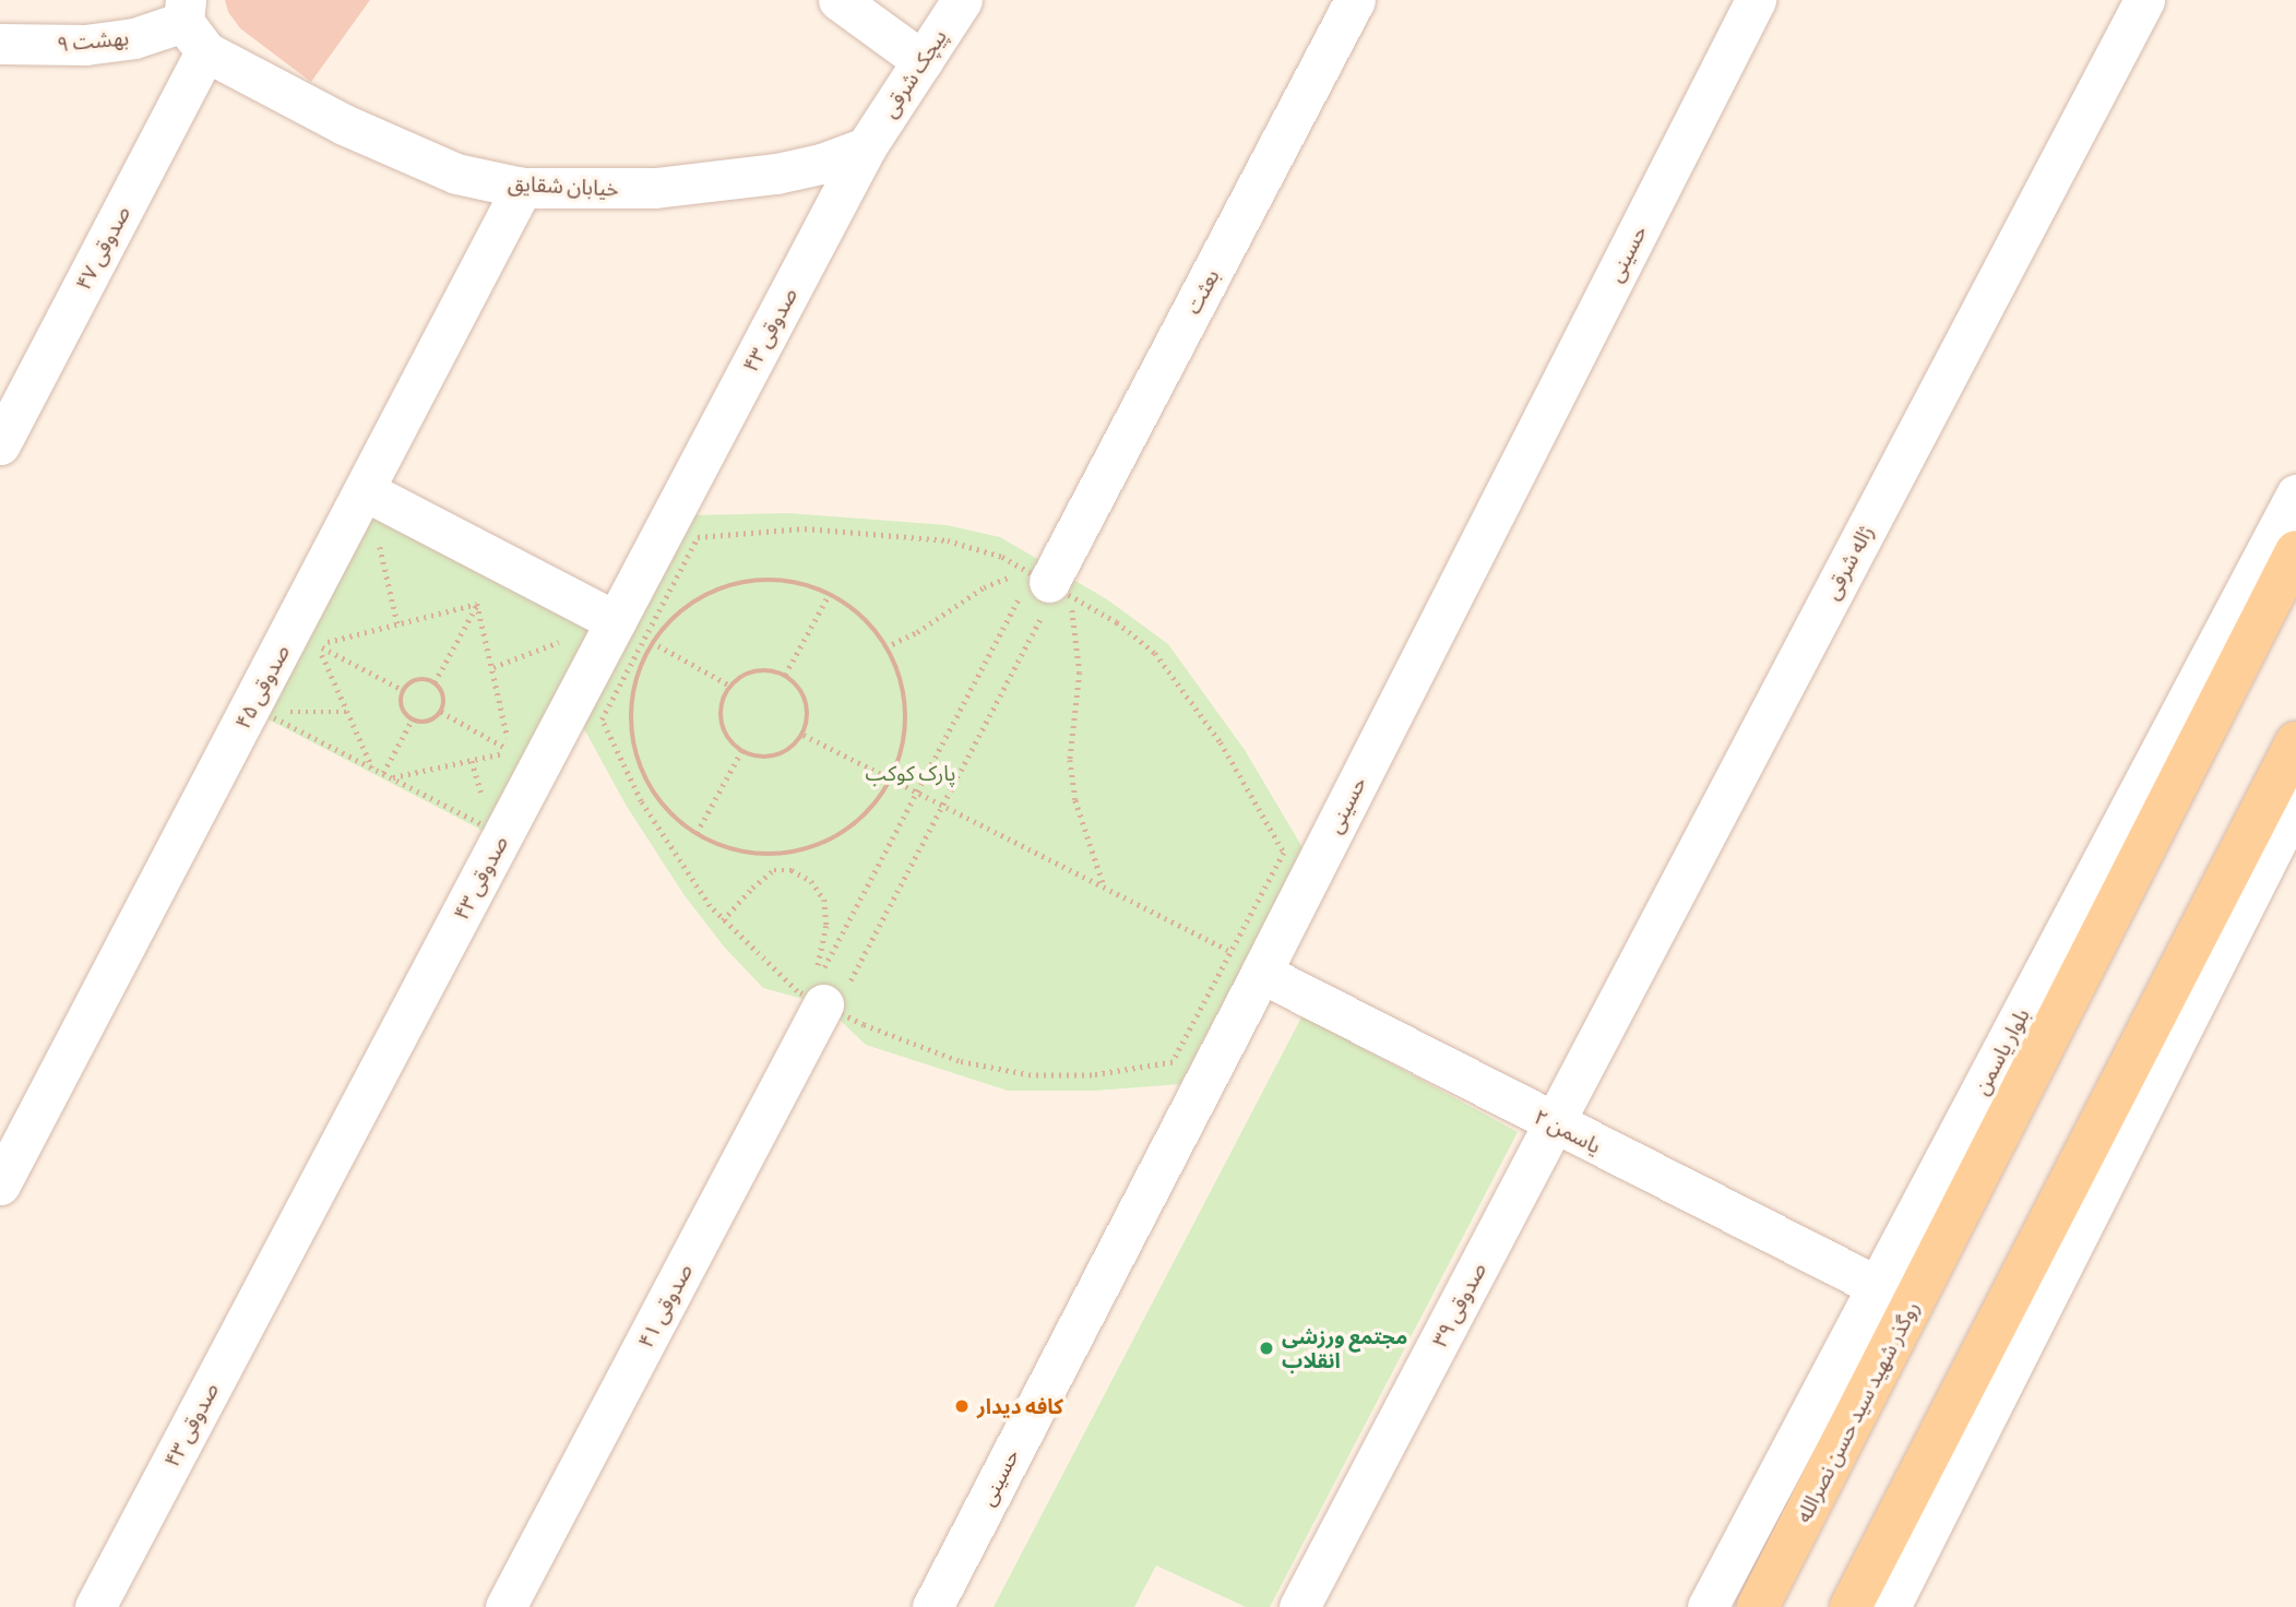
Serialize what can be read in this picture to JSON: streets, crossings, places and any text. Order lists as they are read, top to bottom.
{
  "streets": {
    "main road": ["روگذر شهید سید حسن نصرالله"],
    "street": [
      "بهشت ۹",
      "پیچک شرقی",
      "خیابان شقایق",
      "صدوقی ۴۷",
      "حسینی",
      "بعثت",
      "صدوقی ۴۳",
      "ژاله شرقی",
      "صدوقی ۴۵",
      "بلوار یاسمن",
      "یاسمن ۲",
      "صدوقی ۳۹",
      "صدوقی ۴۱"
    ]
  },
  "crossings": [
    ["بهشت ۹", "خیابان شقایق"],
    ["بهشت ۹", "صدوقی ۴۷"],
    ["پیچک شرقی", "خیابان شقایق"],
    ["پیچک شرقی", "صدوقی ۴۳"],
    ["خیابان شقایق", "صدوقی ۴۷"],
    ["خیابان شقایق", "صدوقی ۴۳"],
    ["خیابان شقایق", "صدوقی ۴۵"],
    ["حسینی", "یاسمن ۲"],
    ["ژاله شرقی", "یاسمن ۲"],
    ["ژاله شرقی", "صدوقی ۳۹"],
    ["بلوار یاسمن", "یاسمن ۲"],
    ["یاسمن ۲", "صدوقی ۳۹"]
  ],
  "parks": ["پارک کوکب"],
  "places": ["مجتمع ورزشی انقلاب", "کافه دیدار"]
}
